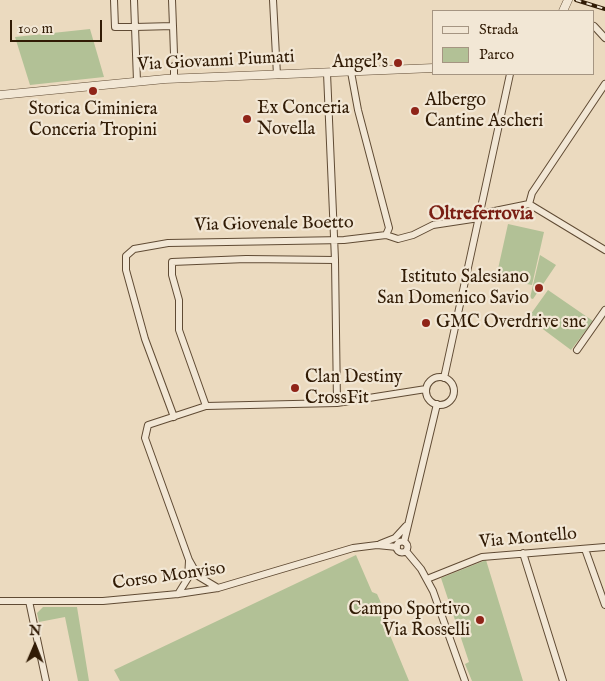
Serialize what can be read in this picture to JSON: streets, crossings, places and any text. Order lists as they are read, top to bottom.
{
  "streets": {
    "street": [
      "Via Giovanni Piumati",
      "Via Giovenale Boetto",
      "Via Montello",
      "Corso Monviso"
    ]
  },
  "districts": ["Oltreferrovia"],
  "places": [
    "Angel's",
    "Storica Ciminiera Conceria Tropini",
    "Albergo Cantine Ascheri",
    "Ex Conceria Novella",
    "Istituto Salesiano San Domenico Savio",
    "GMC Overdrive snc",
    "Clan Destiny CrossFit",
    "Campo Sportivo Via Rosselli"
  ],
  "legend": ["Strada", "Parco"],
  "scale_bar": "100 m",
  "north": "top"
}
